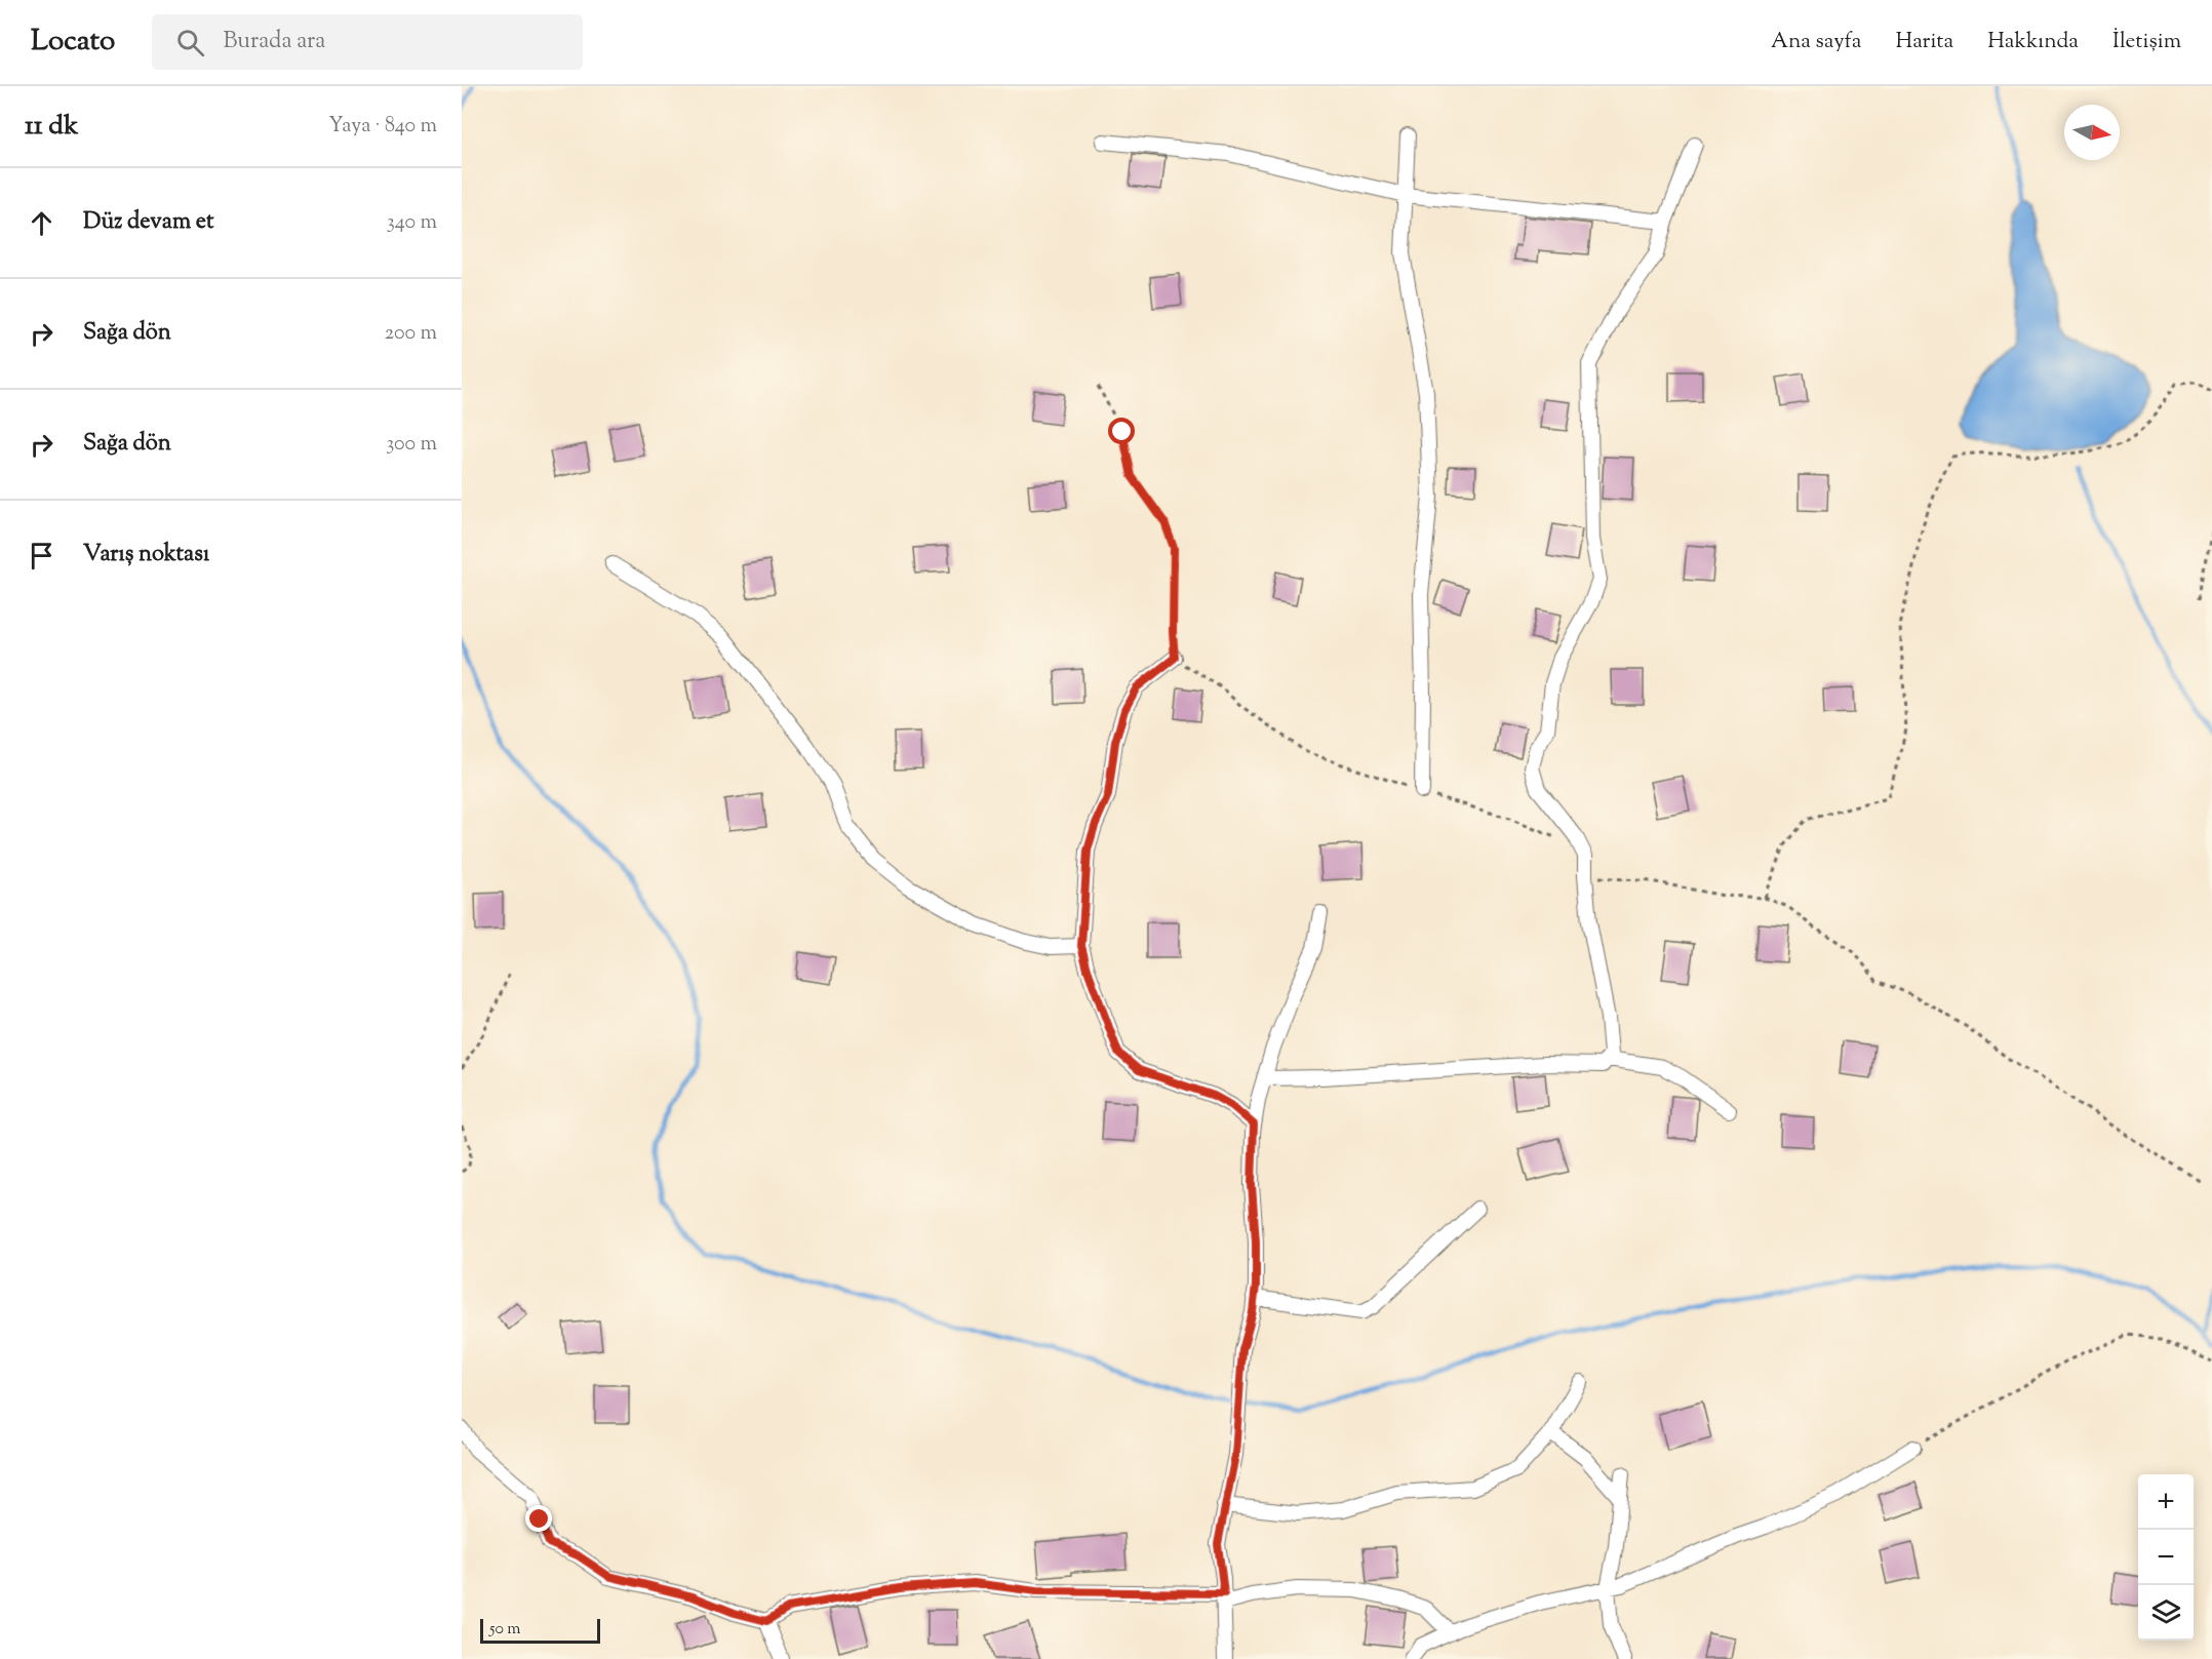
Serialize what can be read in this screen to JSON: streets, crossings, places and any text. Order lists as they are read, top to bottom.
{
  "scale_bar": "50 m",
  "north": "right",
  "page": {
    "header": "Locato",
    "search": "Burada ara",
    "nav": [
      "Ana sayfa",
      "Harita",
      "Hakkında",
      "İletişim"
    ],
    "heading": ["11 dk", "Yaya · 840 m"],
    "list": [
      ["Düz devam et", "340 m"],
      ["Sağa dön", "200 m"],
      ["Sağa dön", "300 m"],
      "Varış noktası"
    ],
    "map_buttons": ["+", "−"],
    "scale": "50 m"
  }
}
